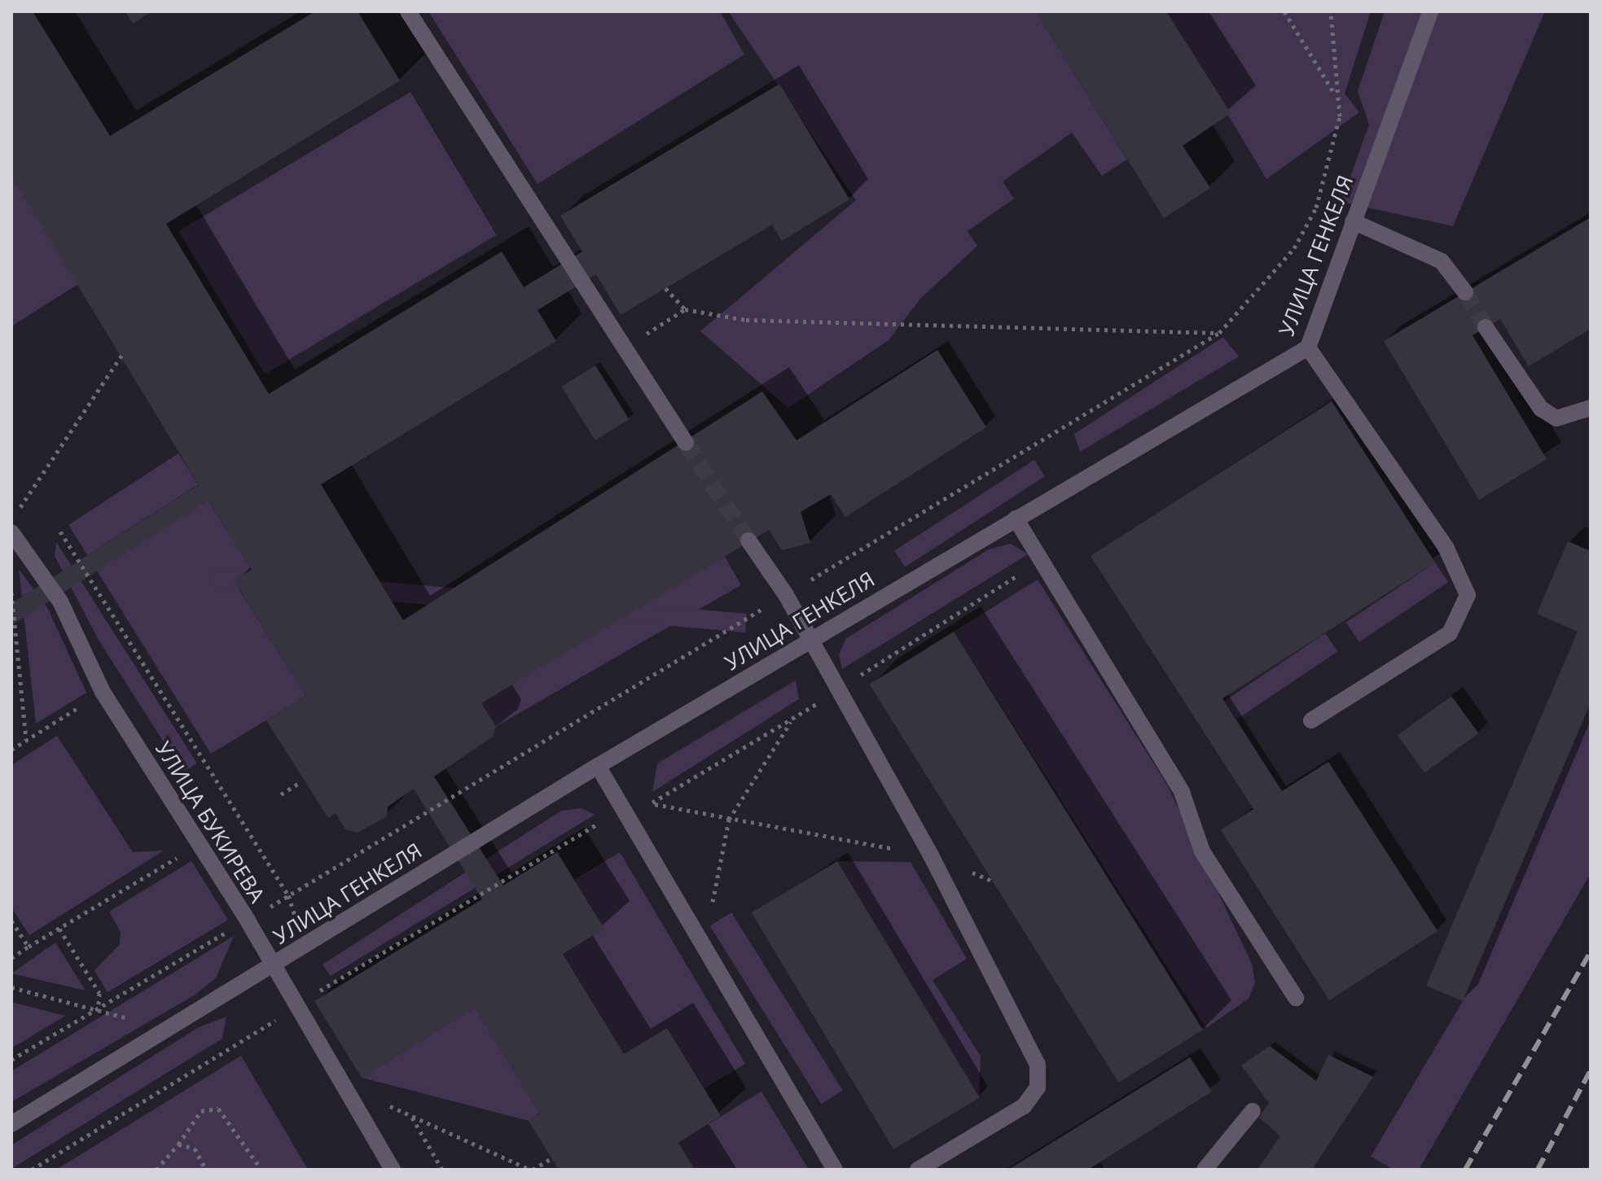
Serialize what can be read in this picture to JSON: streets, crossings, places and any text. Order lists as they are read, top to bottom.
{
  "streets": {
    "lane": ["УЛИЦА ГЕНКЕЛЯ", "УЛИЦА БУКИРЕВА"]
  },
  "crossings": [
    ["УЛИЦА ГЕНКЕЛЯ", "УЛИЦА БУКИРЕВА"]
  ]
}
